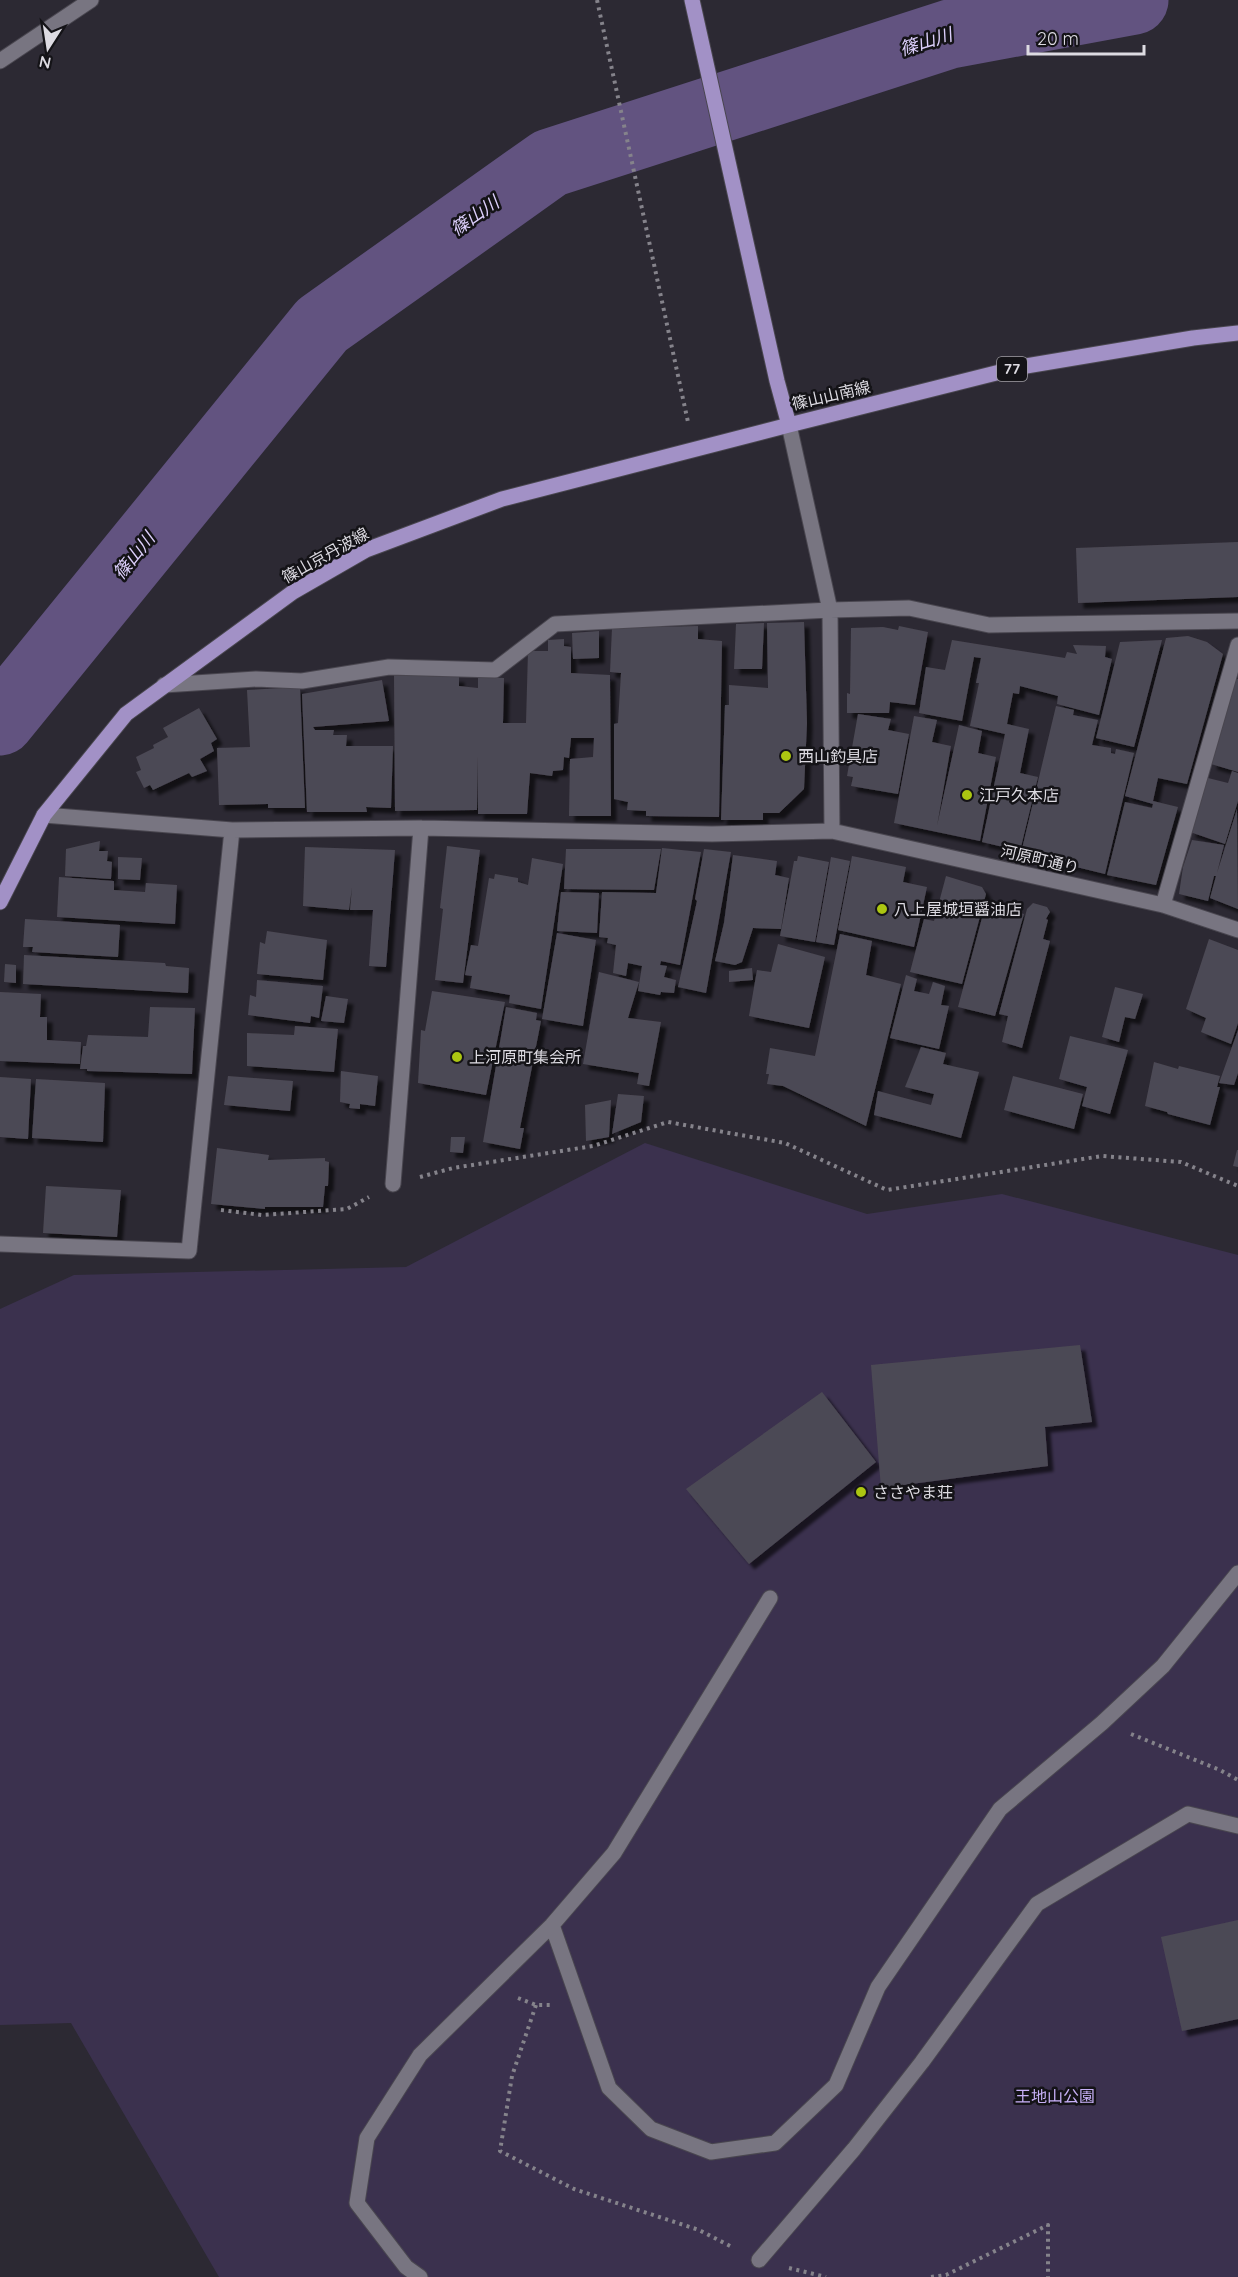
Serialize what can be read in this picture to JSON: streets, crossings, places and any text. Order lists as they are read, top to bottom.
{
  "streets": {
    "main road": ["77", "篠山山南線", "篠山京丹波線"],
    "street": ["河原町通り"]
  },
  "crossings": [
    ["篠山山南線", "篠山京丹波線"],
    ["篠山京丹波線", "河原町通り"]
  ],
  "water": ["篠山川"],
  "parks": ["王地山公園"],
  "places": [
    "西山釣具店",
    "江戸久本店",
    "八上屋城垣醤油店",
    "上河原町集会所",
    "ささやま荘"
  ],
  "scale_bar": "20 m",
  "north": "bottom"
}
